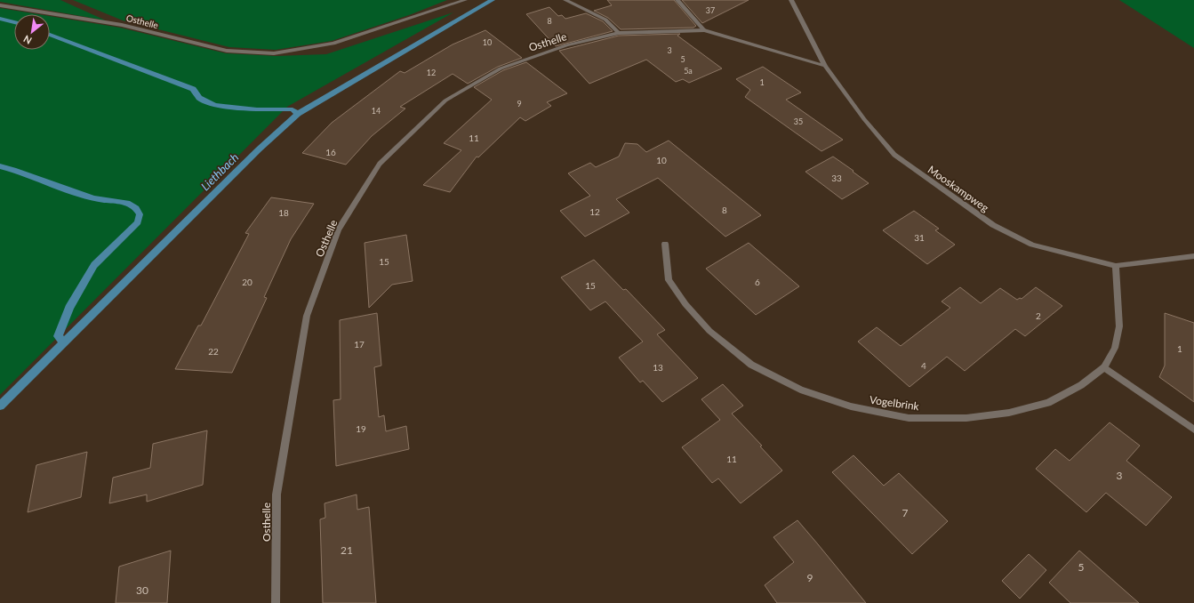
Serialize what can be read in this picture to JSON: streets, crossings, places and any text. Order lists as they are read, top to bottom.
{
  "streets": {
    "street": ["Osthelle", "Mooskampweg", "Vogelbrink"]
  },
  "crossings": [
    ["Osthelle", "Mooskampweg"],
    ["Mooskampweg", "Vogelbrink"]
  ],
  "water": ["Liethbach"],
  "house_numbers": [
    "37",
    "8",
    "10",
    "3",
    "5",
    "5a",
    "12",
    "1",
    "9",
    "14",
    "35",
    "11",
    "16",
    "10",
    "33",
    "8",
    "12",
    "18",
    "31",
    "15",
    "20",
    "6",
    "15",
    "2",
    "17",
    "1",
    "22",
    "4",
    "13",
    "19",
    "11",
    "3",
    "7",
    "21",
    "5",
    "9",
    "30"
  ],
  "north": "bottom left"
}
